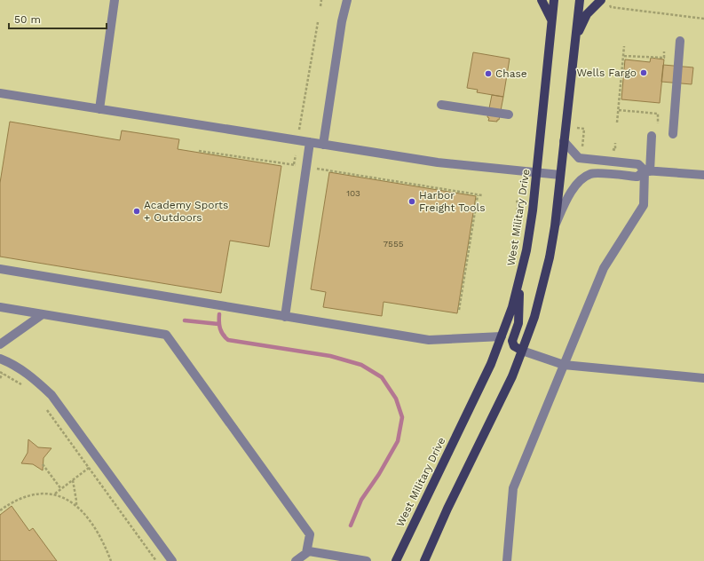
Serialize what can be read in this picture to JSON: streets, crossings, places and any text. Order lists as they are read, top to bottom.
{
  "streets": {
    "main road": ["West Military Drive"]
  },
  "places": [
    "Wells Fargo",
    "Chase",
    "Harbor Freight Tools",
    "Academy Sports + Outdoors"
  ],
  "house_numbers": ["103", "7555"],
  "scale_bar": "50 m"
}
